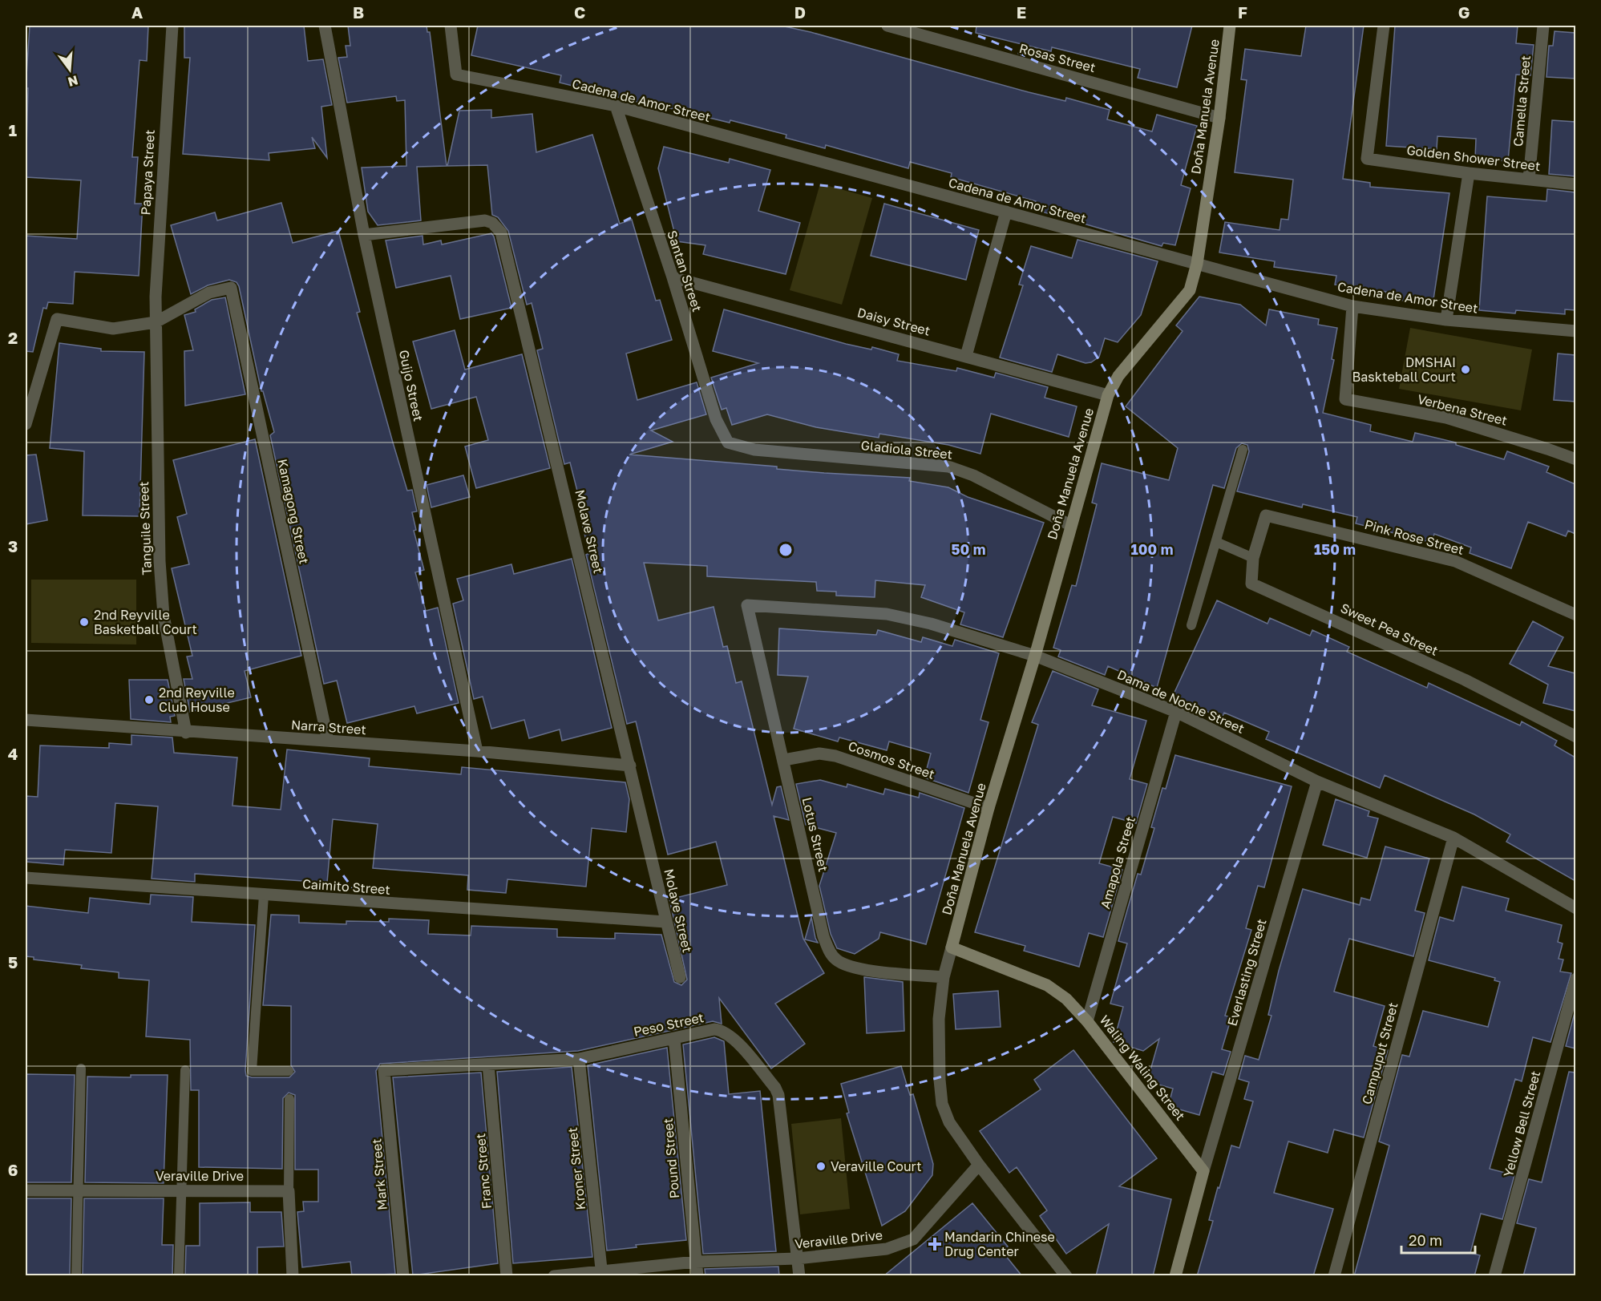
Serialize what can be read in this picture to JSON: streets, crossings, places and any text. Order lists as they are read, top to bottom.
{
  "streets": {
    "street": [
      "Rosas Street",
      "Cadena de Amor Street",
      "Camella Street",
      "Doña Manuela Avenue",
      "Golden Shower Street",
      "Papaya Street",
      "Santan Street",
      "Daisy Street",
      "Guijo Street",
      "Verbena Street",
      "Gladiola Street",
      "Kamagong Street",
      "Tanguile Street",
      "Molave Street",
      "Pink Rose Street",
      "Sweet Pea Street",
      "Dama de Noche Street",
      "Narra Street",
      "Cosmos Street",
      "Lotus Street",
      "Amapola Street",
      "Caimito Street",
      "Everlasting Street",
      "Peso Street",
      "Campuput Street",
      "Waling Waling Street",
      "Yellow Bell Street",
      "Pound Street",
      "Kroner Street",
      "Franc Street",
      "Mark Street",
      "Veraville Drive"
    ]
  },
  "crossings": [
    ["Rosas Street", "Doña Manuela Avenue"],
    ["Cadena de Amor Street", "Doña Manuela Avenue"],
    ["Cadena de Amor Street", "Santan Street"],
    ["Cadena de Amor Street", "Verbena Street"],
    ["Camella Street", "Golden Shower Street"],
    ["Doña Manuela Avenue", "Daisy Street"],
    ["Doña Manuela Avenue", "Gladiola Street"],
    ["Doña Manuela Avenue", "Dama de Noche Street"],
    ["Doña Manuela Avenue", "Cosmos Street"],
    ["Doña Manuela Avenue", "Waling Waling Street"],
    ["Papaya Street", "Kamagong Street"],
    ["Papaya Street", "Tanguile Street"],
    ["Santan Street", "Daisy Street"],
    ["Santan Street", "Gladiola Street"],
    ["Guijo Street", "Molave Street"],
    ["Guijo Street", "Narra Street"],
    ["Kamagong Street", "Tanguile Street"],
    ["Kamagong Street", "Narra Street"],
    ["Tanguile Street", "Narra Street"],
    ["Molave Street", "Narra Street"],
    ["Molave Street", "Caimito Street"],
    ["Pink Rose Street", "Sweet Pea Street"],
    ["Dama de Noche Street", "Lotus Street"],
    ["Dama de Noche Street", "Amapola Street"],
    ["Dama de Noche Street", "Everlasting Street"],
    ["Dama de Noche Street", "Campuput Street"],
    ["Cosmos Street", "Lotus Street"],
    ["Amapola Street", "Waling Waling Street"],
    ["Everlasting Street", "Waling Waling Street"],
    ["Peso Street", "Pound Street"],
    ["Peso Street", "Kroner Street"],
    ["Peso Street", "Franc Street"],
    ["Peso Street", "Mark Street"],
    ["Peso Street", "Veraville Drive"],
    ["Pound Street", "Veraville Drive"],
    ["Kroner Street", "Veraville Drive"]
  ],
  "places": {
    "other": [
      "DMSHAI Baskteball Court",
      "2nd Reyville Basketball Court",
      "2nd Reyville Club House",
      "Veraville Court"
    ],
    "health": ["Mandarin Chinese Drug Center"]
  },
  "scale_bar": "20 m",
  "north": "bottom",
  "grid": {
    "columns": [
      "A",
      "B",
      "C",
      "D",
      "E",
      "F",
      "G"
    ],
    "rows": [
      "1",
      "2",
      "3",
      "4",
      "5",
      "6"
    ]
  },
  "rings": ["50 m", "100 m", "150 m"]
}
